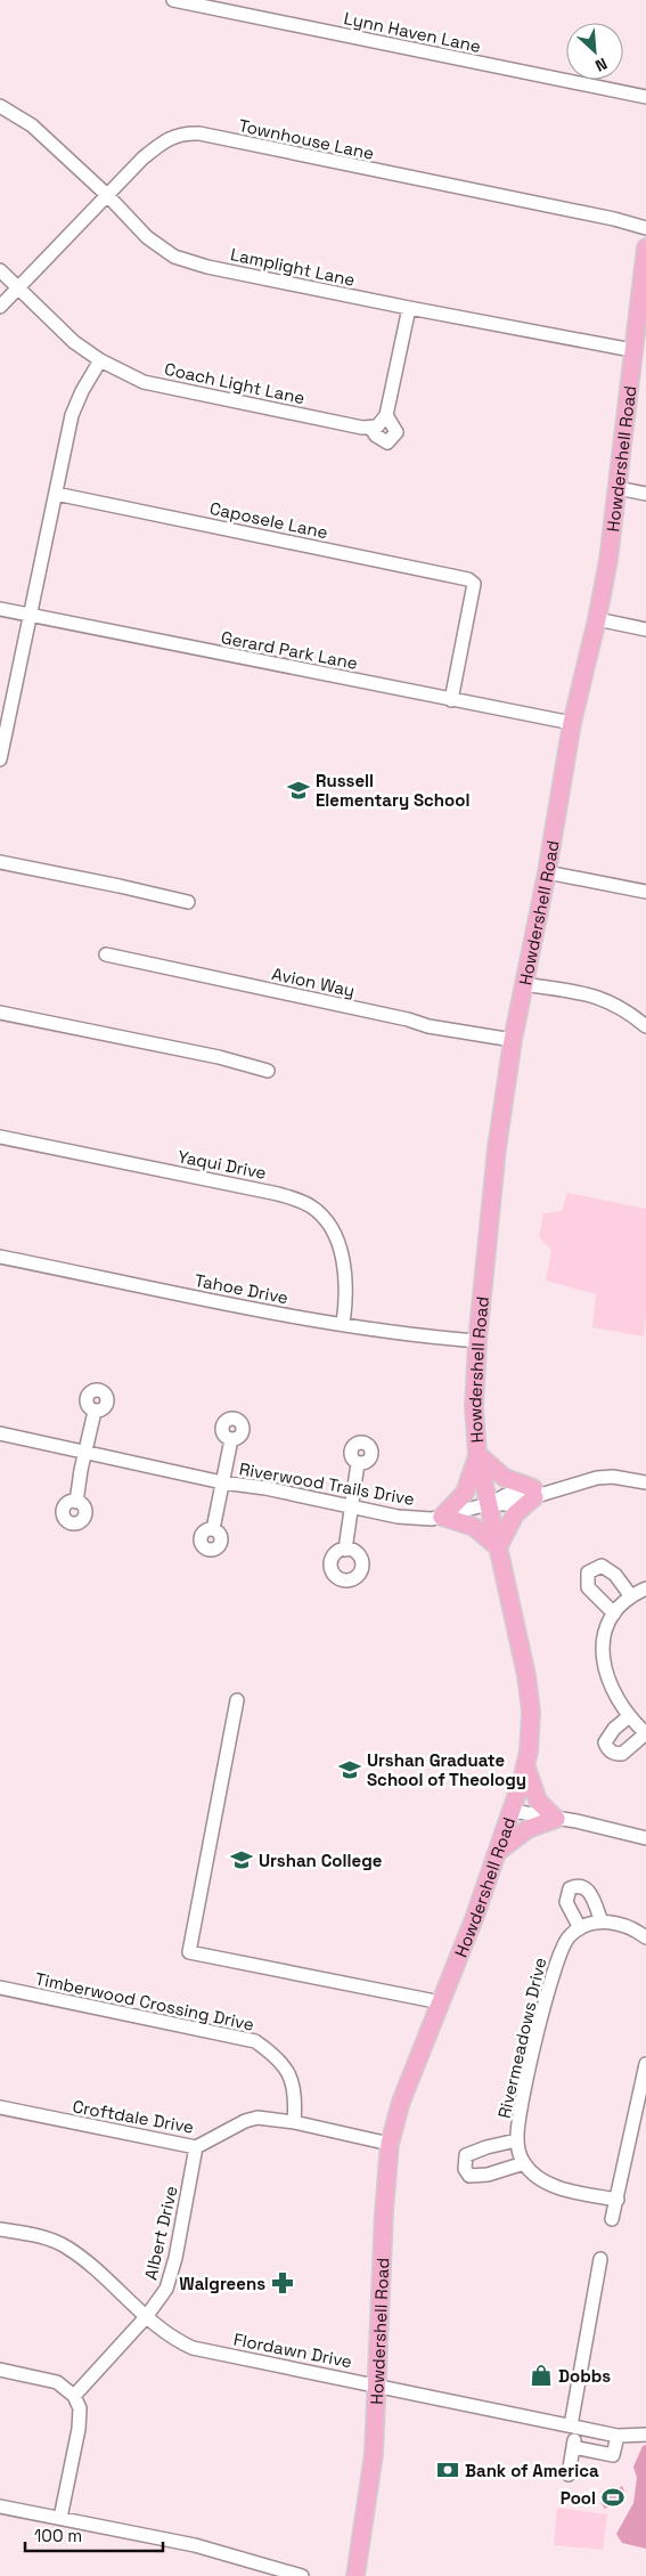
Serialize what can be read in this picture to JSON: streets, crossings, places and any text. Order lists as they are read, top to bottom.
{
  "streets": {
    "main road": ["Howdershell Road"],
    "street": [
      "Lynn Haven Lane",
      "Townhouse Lane",
      "Lamplight Lane",
      "Coach Light Lane",
      "Caposele Lane",
      "Gerard Park Lane",
      "Avion Way",
      "Yaqui Drive",
      "Tahoe Drive",
      "Riverwood Trails Drive",
      "Timberwood Crossing Drive",
      "Rivermeadows Drive",
      "Croftdale Drive",
      "Albert Drive",
      "Flordawn Drive"
    ]
  },
  "crossings": [
    ["Townhouse Lane", "Lamplight Lane"],
    ["Townhouse Lane", "Coach Light Lane"],
    ["Lamplight Lane", "Howdershell Road"],
    ["Howdershell Road", "Gerard Park Lane"],
    ["Howdershell Road", "Avion Way"],
    ["Howdershell Road", "Tahoe Drive"],
    ["Howdershell Road", "Riverwood Trails Drive"],
    ["Howdershell Road", "Croftdale Drive"],
    ["Howdershell Road", "Flordawn Drive"],
    ["Caposele Lane", "Gerard Park Lane"],
    ["Yaqui Drive", "Tahoe Drive"],
    ["Timberwood Crossing Drive", "Croftdale Drive"],
    ["Croftdale Drive", "Albert Drive"],
    ["Albert Drive", "Flordawn Drive"]
  ],
  "places": {
    "school or university": ["Russell Elementary School", "Urshan Graduate School of Theology", "Urshan College"],
    "pharmacy": ["Walgreens"],
    "shop": ["Dobbs"],
    "bank": ["Bank of America"],
    "sports": ["Pool"]
  },
  "scale_bar": "100 m",
  "north": "bottom right"
}
